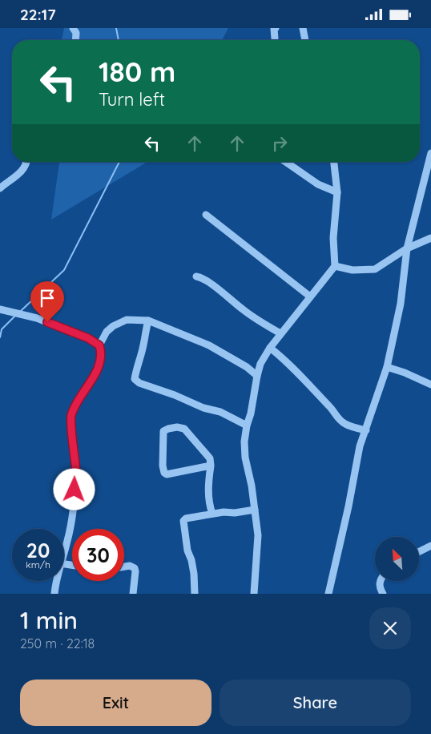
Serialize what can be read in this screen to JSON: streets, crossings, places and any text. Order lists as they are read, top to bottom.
{
  "north": "top left",
  "page": {
    "status": "22:17",
    "turn": ["180 m", "Turn left"],
    "speed": "20 km/h",
    "limit": "30",
    "heading": ["1 min", "250 m · 22:18"],
    "buttons": ["Exit", "Share"]
  }
}
